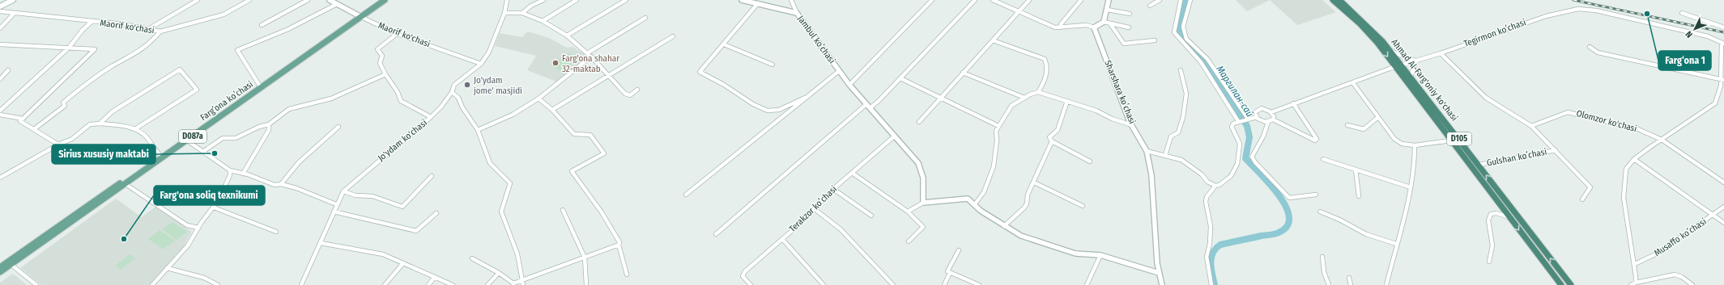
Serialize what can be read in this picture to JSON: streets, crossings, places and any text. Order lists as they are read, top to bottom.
{
  "streets": {
    "highway": ["Ahmad Al-Farg'oniy ko'chasi", "D105"],
    "main road": ["Fargʻona koʻchasi", "D087a"],
    "street": [
      "Maorif ko'chasi",
      "Tegirmon koʻchasi",
      "Jambul koʻchasi",
      "Sharshara koʻchasi",
      "Olomzor ko'chasi",
      "Jo'ydam ko'chasi",
      "Gulshan koʻchasi",
      "Terakzor koʻchasi",
      "Musaffo koʻchasi"
    ]
  },
  "crossings": [
    ["Maorif ko'chasi", "Fargʻona koʻchasi"],
    ["Maorif ko'chasi", "Jo'ydam ko'chasi"],
    ["Tegirmon koʻchasi", "Ahmad Al-Farg'oniy ko'chasi"],
    ["Jambul koʻchasi", "Terakzor koʻchasi"],
    ["Ahmad Al-Farg'oniy ko'chasi", "Gulshan koʻchasi"]
  ],
  "water": ["Маргилан-сай"],
  "places": [
    "Farg‘ona 1",
    "Farg'ona shahar 32-maktab",
    "Jo'ydam jome' masjidi",
    "Sirius xususiy maktabi",
    "Farg'ona soliq texnikumi"
  ],
  "north": "bottom left"
}
